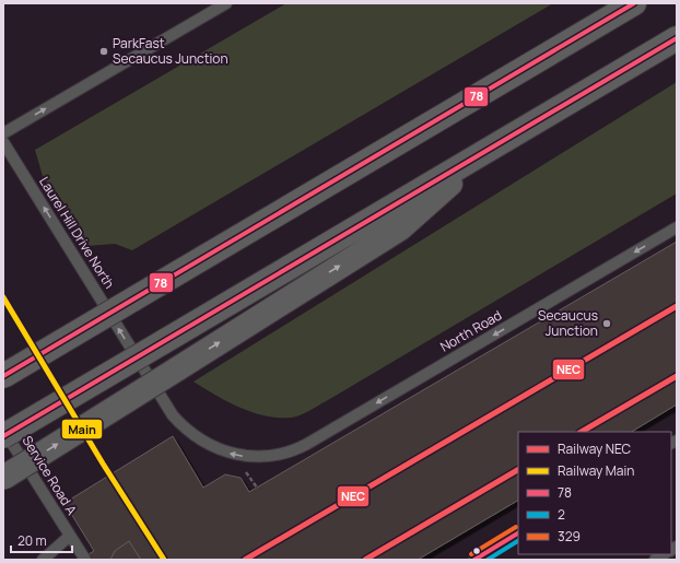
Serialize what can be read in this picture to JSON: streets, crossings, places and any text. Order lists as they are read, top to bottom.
{
  "streets": {
    "lane": ["Laurel Hill Drive North", "North Road", "Service Road A"]
  },
  "crossings": [
    ["Laurel Hill Drive North", "North Road"]
  ],
  "one_way": ["Laurel Hill Drive North", "North Road"],
  "places": ["ParkFast Secaucus Junction", "Secaucus Junction"],
  "lines": [
    "transit line 78",
    "rail line Main",
    "rail line NEC",
    "transit line 329",
    "transit line 2"
  ],
  "legend": [
    "Railway NEC",
    "Railway Main",
    "78",
    "2",
    "329"
  ],
  "scale_bar": "20 m"
}
